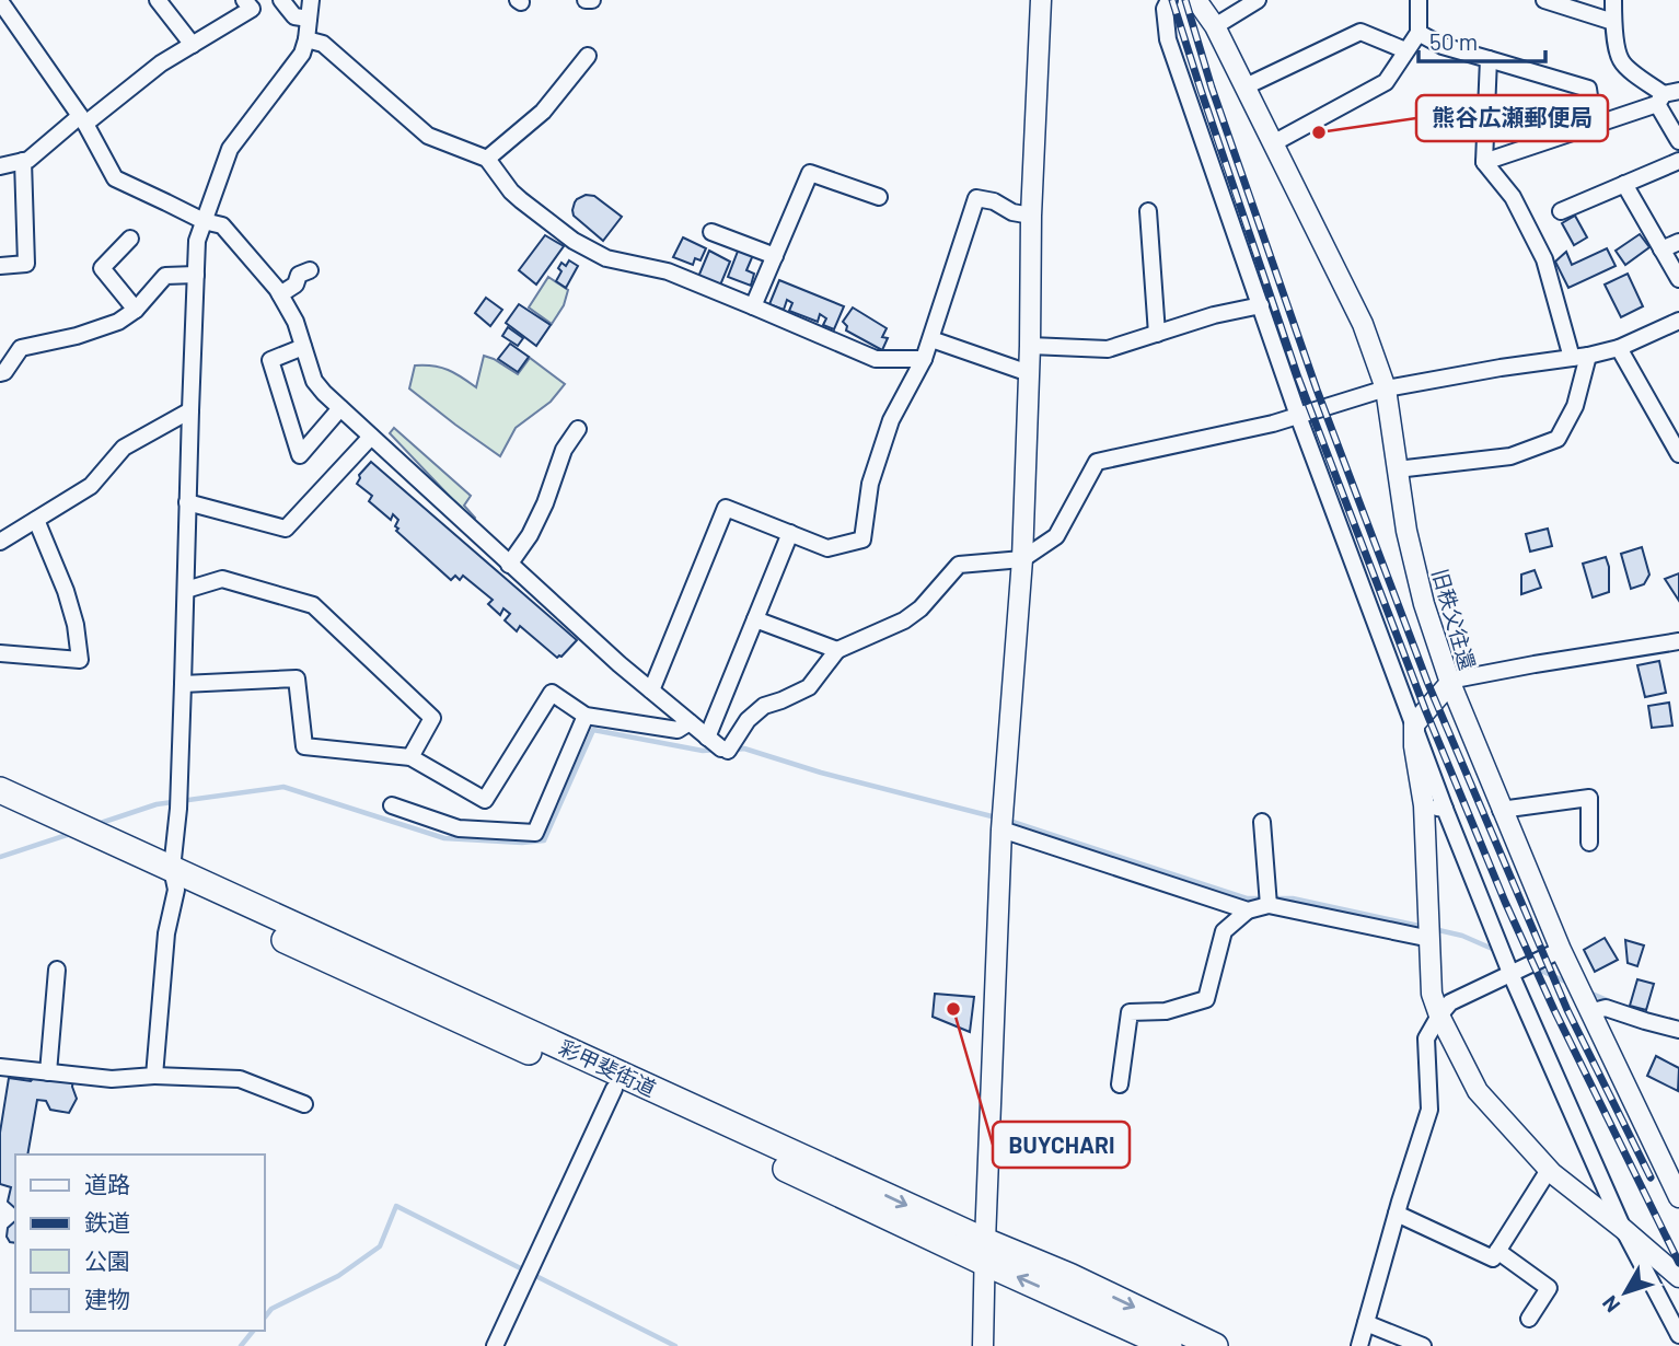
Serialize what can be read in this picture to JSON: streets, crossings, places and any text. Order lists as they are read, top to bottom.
{
  "streets": {
    "highway": ["彩甲斐街道"],
    "street": ["旧秩父往還"]
  },
  "places": ["熊谷広瀬郵便局", "BUYCHARI"],
  "legend": [
    "道路",
    "鉄道",
    "公園",
    "建物"
  ],
  "scale_bar": "50 m",
  "north": "bottom left"
}
